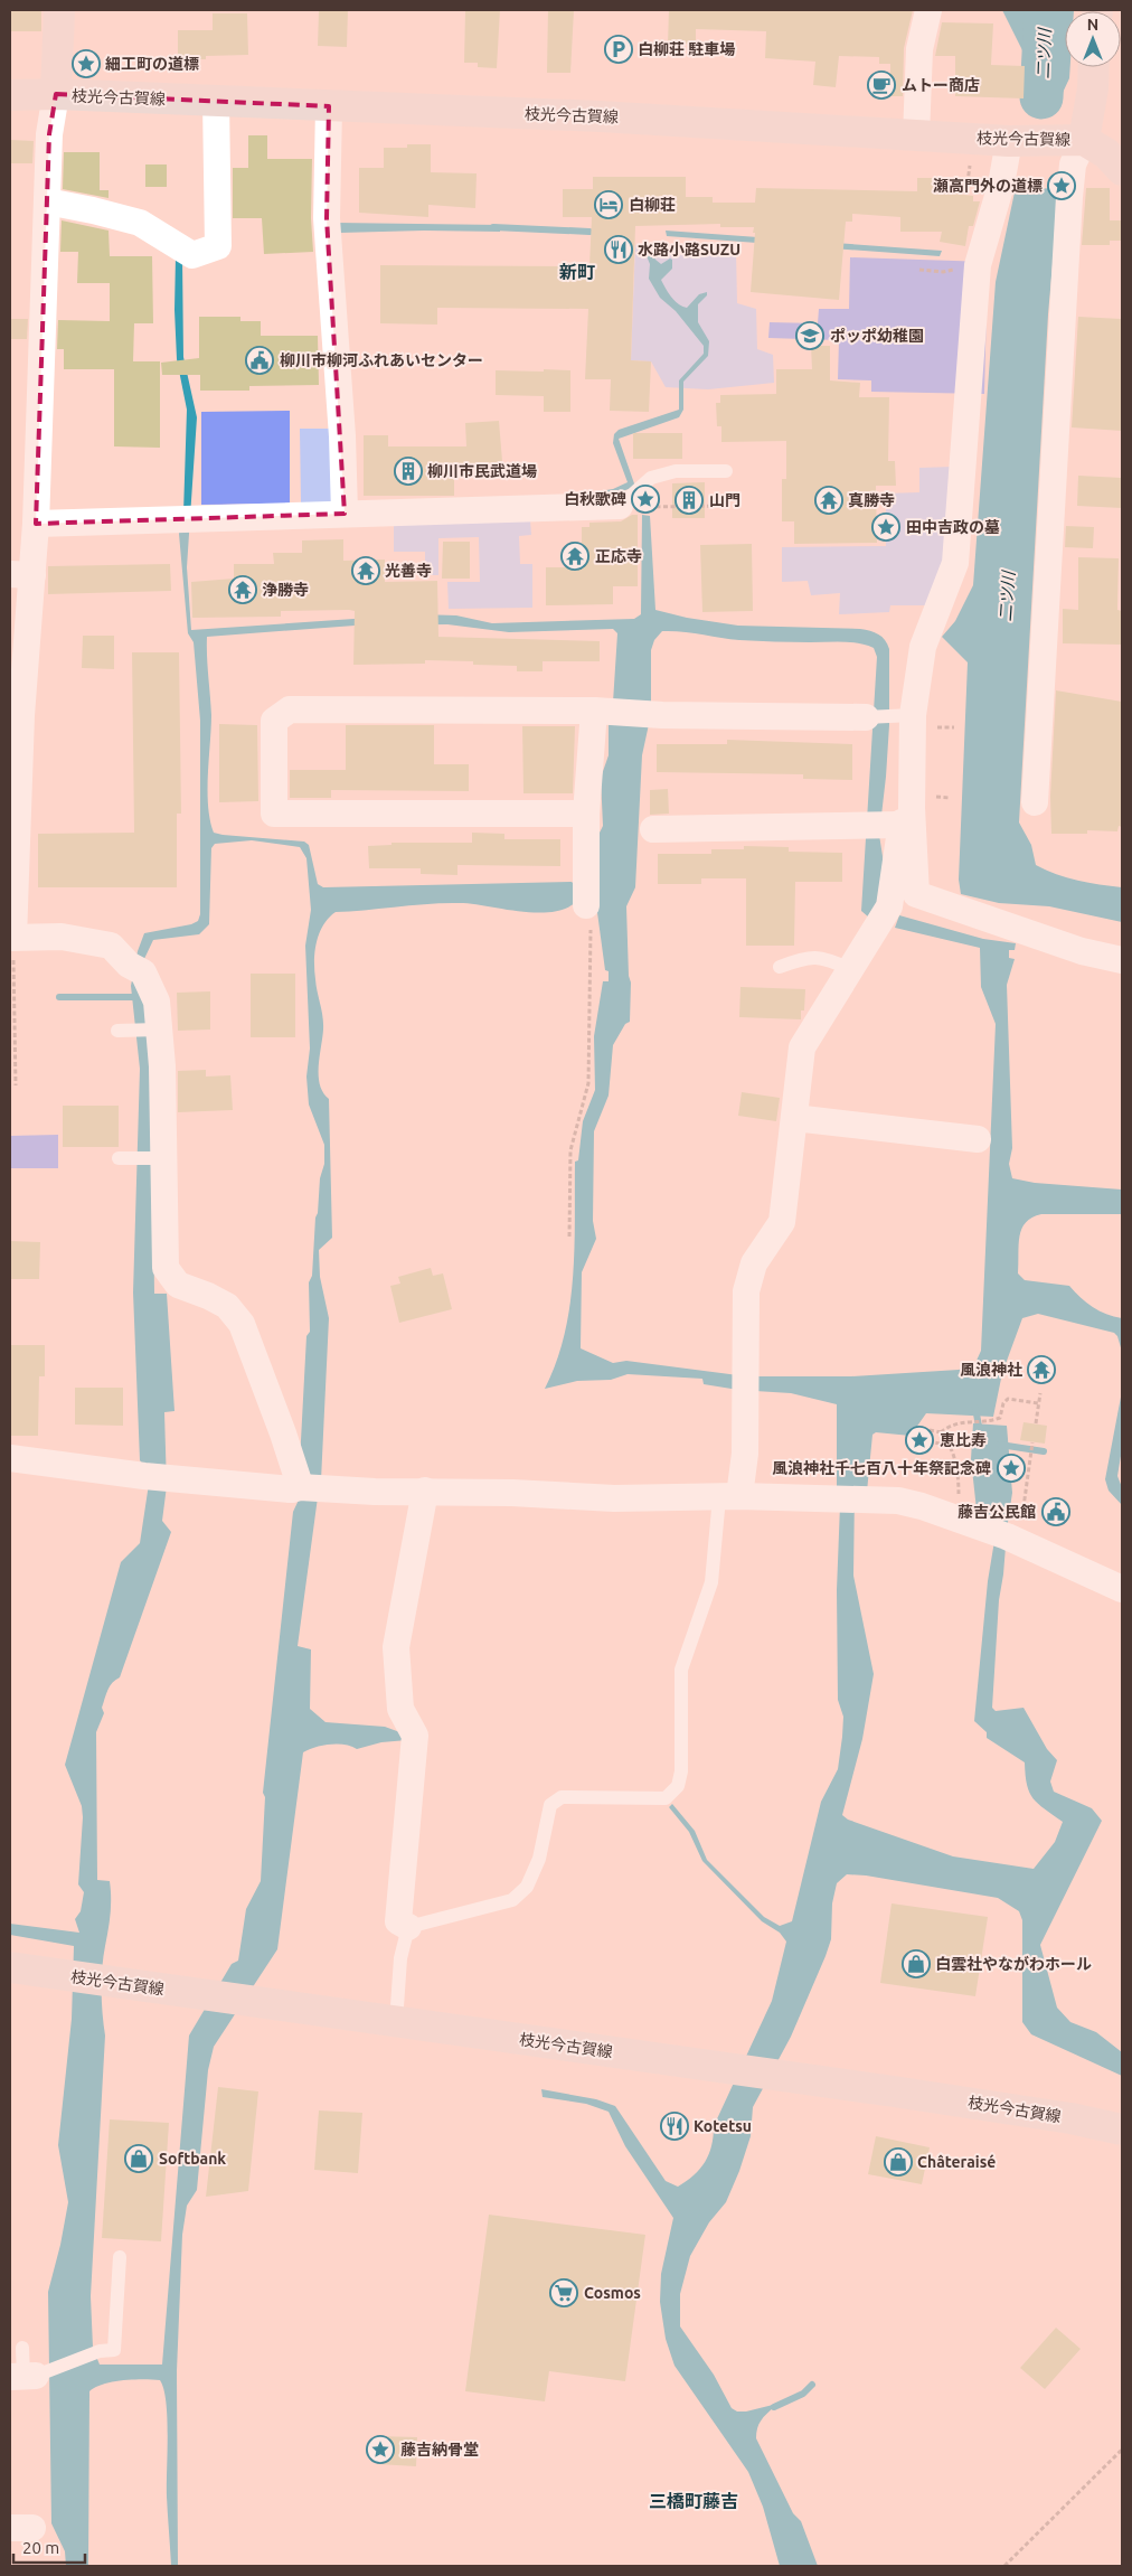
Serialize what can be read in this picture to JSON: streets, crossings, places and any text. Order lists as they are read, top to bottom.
{
  "streets": {
    "main road": ["枝光今古賀線"]
  },
  "districts": ["新町", "三橋町藤吉"],
  "water": ["二ツ川"],
  "places": {
    "parking": ["白柳荘 駐車場"],
    "place": [
      "細工町の道標",
      "瀬高門外の道標",
      "白秋歌碑",
      "田中吉政の墓",
      "恵比寿",
      "風浪神社千七百八十年祭記念碑",
      "藤吉納骨堂"
    ],
    "cafe": ["ムトー商店"],
    "hotel": ["白柳荘"],
    "restaurant": ["水路小路SUZU", "Kotetsu"],
    "school or university": ["ポッポ幼稚園"],
    "public building": ["柳川市柳河ふれあいセンター", "藤吉公民館"],
    "building": ["柳川市民武道場", "山門"],
    "temple": [
      "真勝寺",
      "正応寺",
      "光善寺",
      "浄勝寺",
      "風浪神社"
    ],
    "shop": ["白雲社やながわホール", "Softbank", "Châteraisé"],
    "supermarket": ["Cosmos"]
  },
  "scale_bar": "20 m",
  "north": "top"
}
